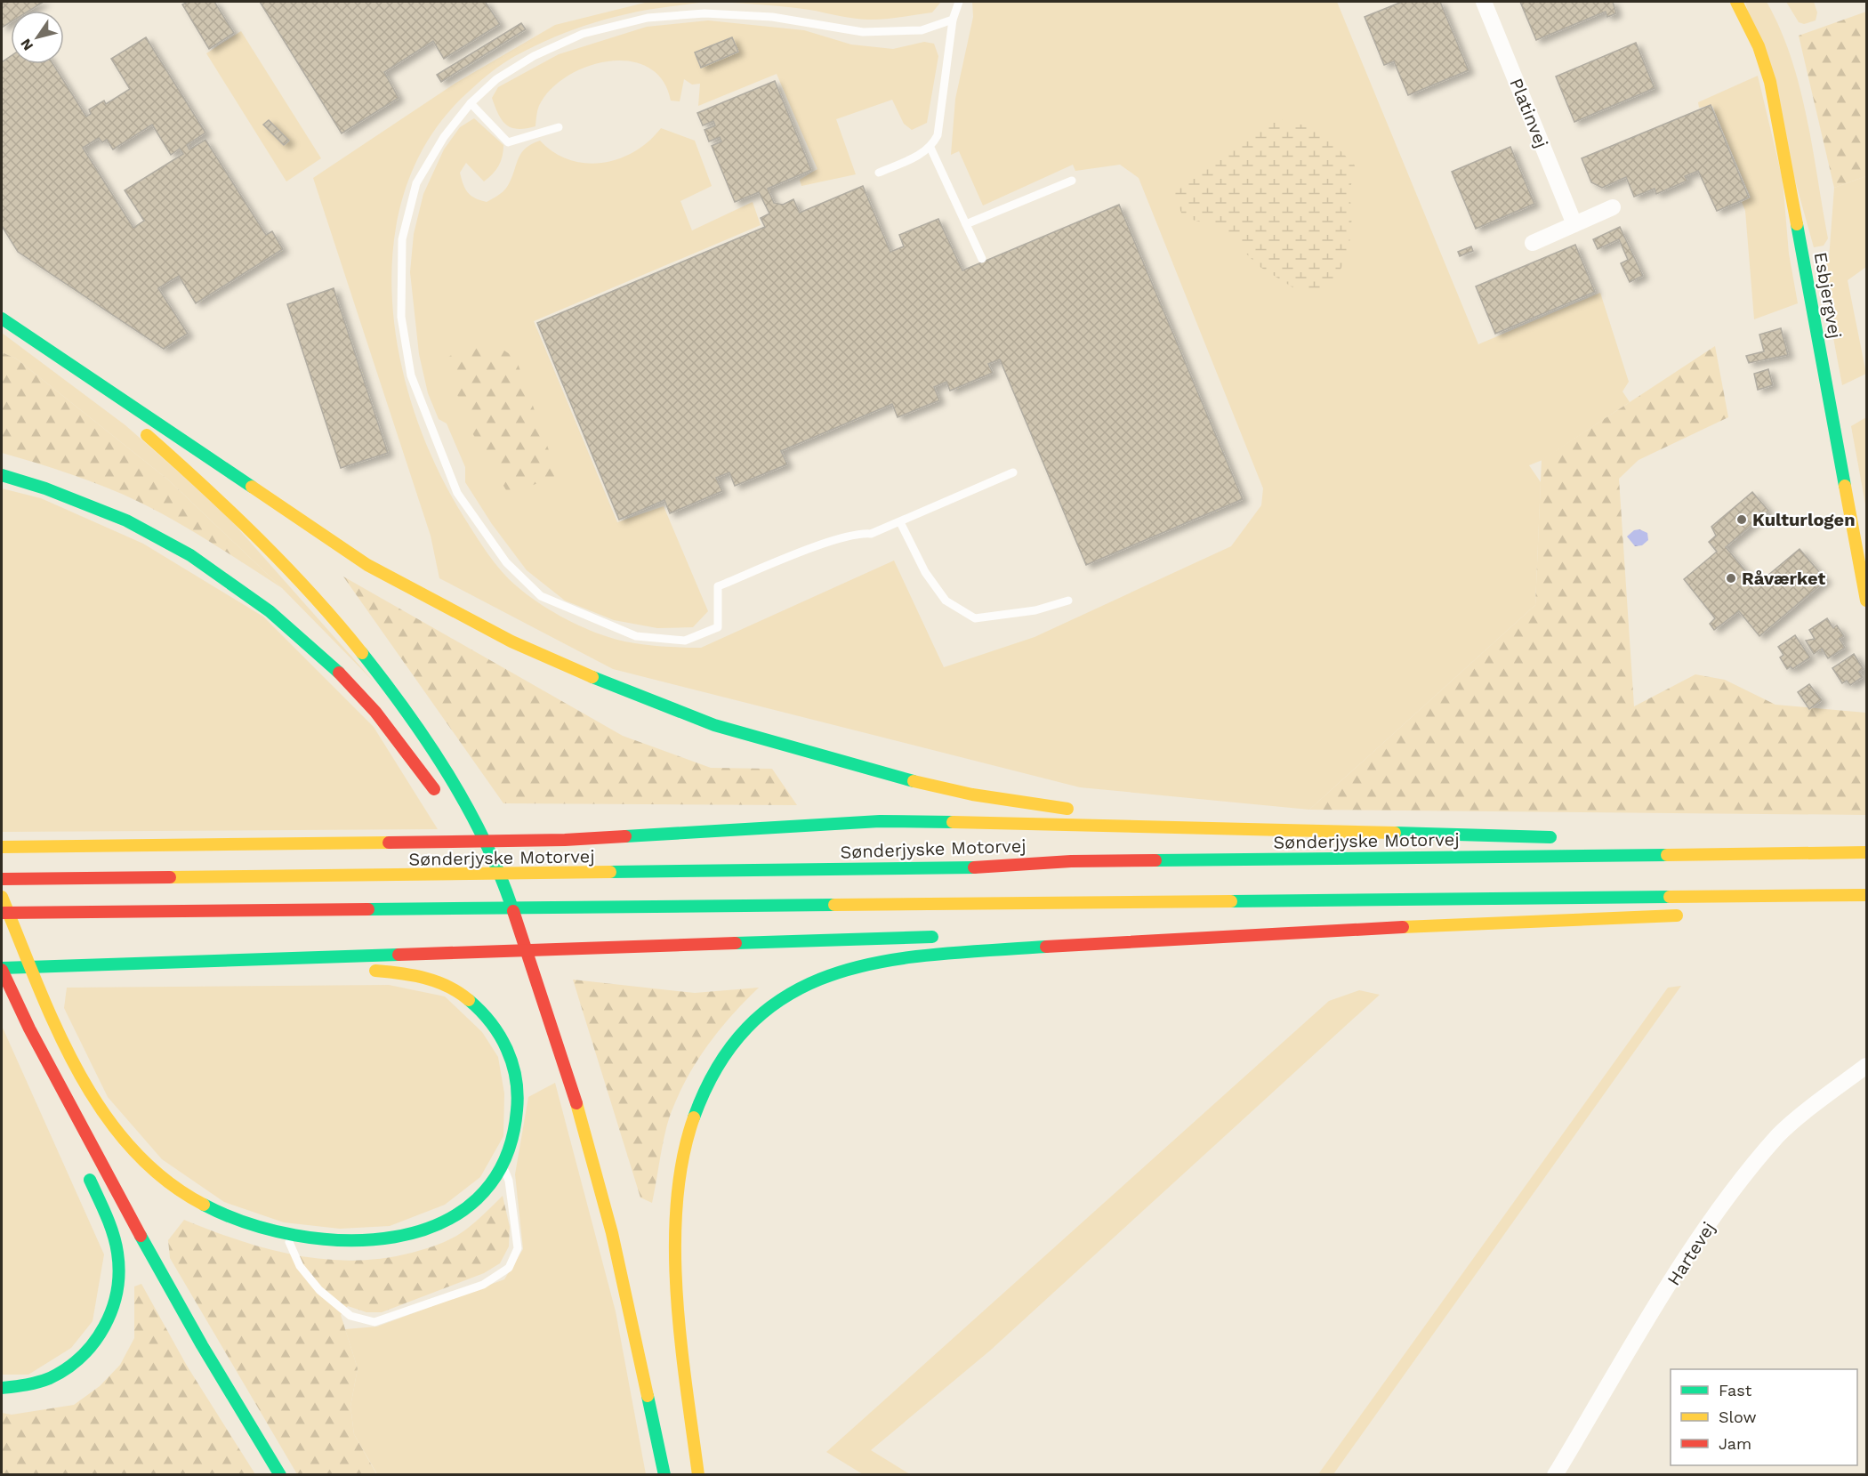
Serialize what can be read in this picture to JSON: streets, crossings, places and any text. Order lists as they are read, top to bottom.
{
  "streets": {
    "main road": ["Esbjergvej", "Sønderjyske Motorvej"],
    "street": ["Platinvej", "Hartevej"]
  },
  "places": ["Kulturlogen", "Råværket"],
  "legend": ["Fast", "Slow", "Jam"],
  "north": "bottom left"
}
